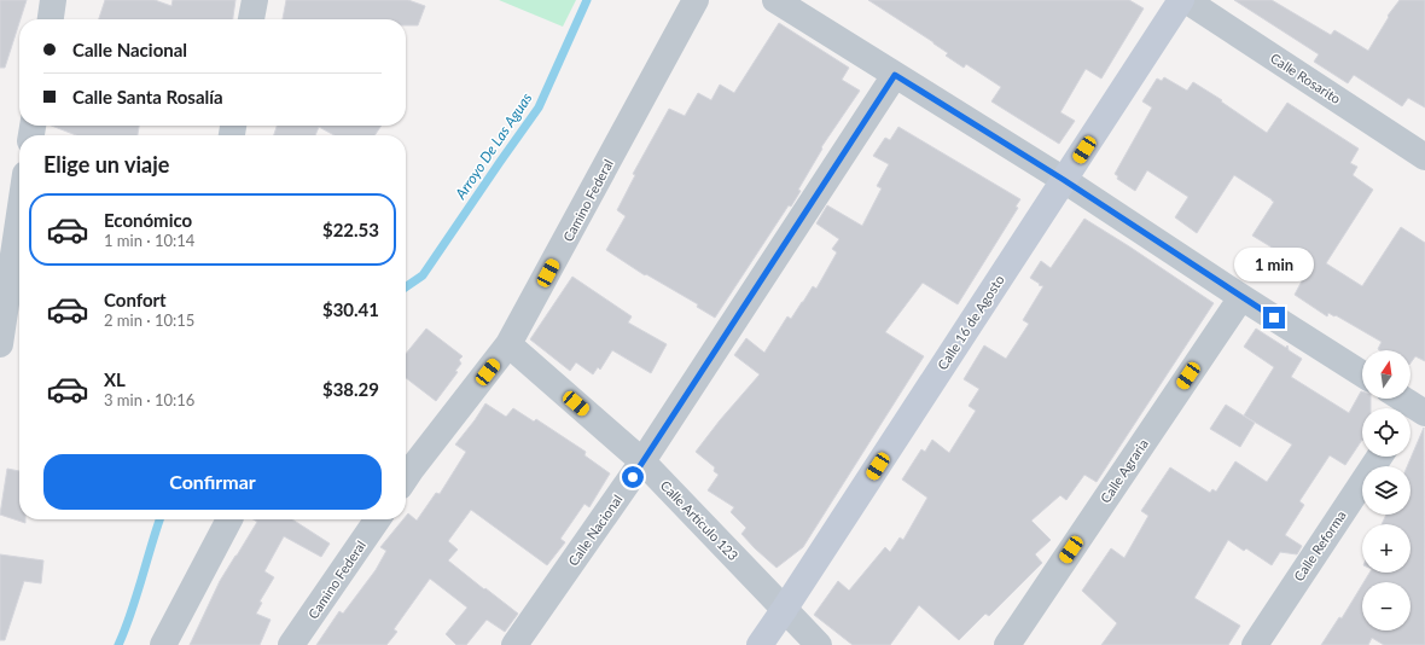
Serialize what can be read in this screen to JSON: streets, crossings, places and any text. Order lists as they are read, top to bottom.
{
  "streets": {
    "street": [
      "Calle Rosarito",
      "Camino Federal",
      "Calle 16 de Agosto",
      "Calle Agraria",
      "Calle Artículo 123",
      "Calle Nacional",
      "Calle Reforma"
    ]
  },
  "crossings": [
    ["Camino Federal", "Calle Artículo 123"],
    ["Calle 16 de Agosto", "Calle Artículo 123"],
    ["Calle Artículo 123", "Calle Nacional"]
  ],
  "water": ["Arroyo De Las Aguas"],
  "north": "top",
  "page": {
    "banner": ["Calle Nacional", "Calle Santa Rosalía"],
    "heading": "Elige un viaje",
    "list": [
      {
        "name": "Económico",
        "note": "1 min · 10:14",
        "value": "$22.53"
      },
      {
        "name": "Confort",
        "note": "2 min · 10:15",
        "value": "$30.41"
      },
      {
        "name": "XL",
        "note": "3 min · 10:16",
        "value": "$38.29"
      }
    ],
    "bubble": "1 min",
    "map_buttons": ["+", "−"],
    "buttons": "Confirmar"
  }
}
